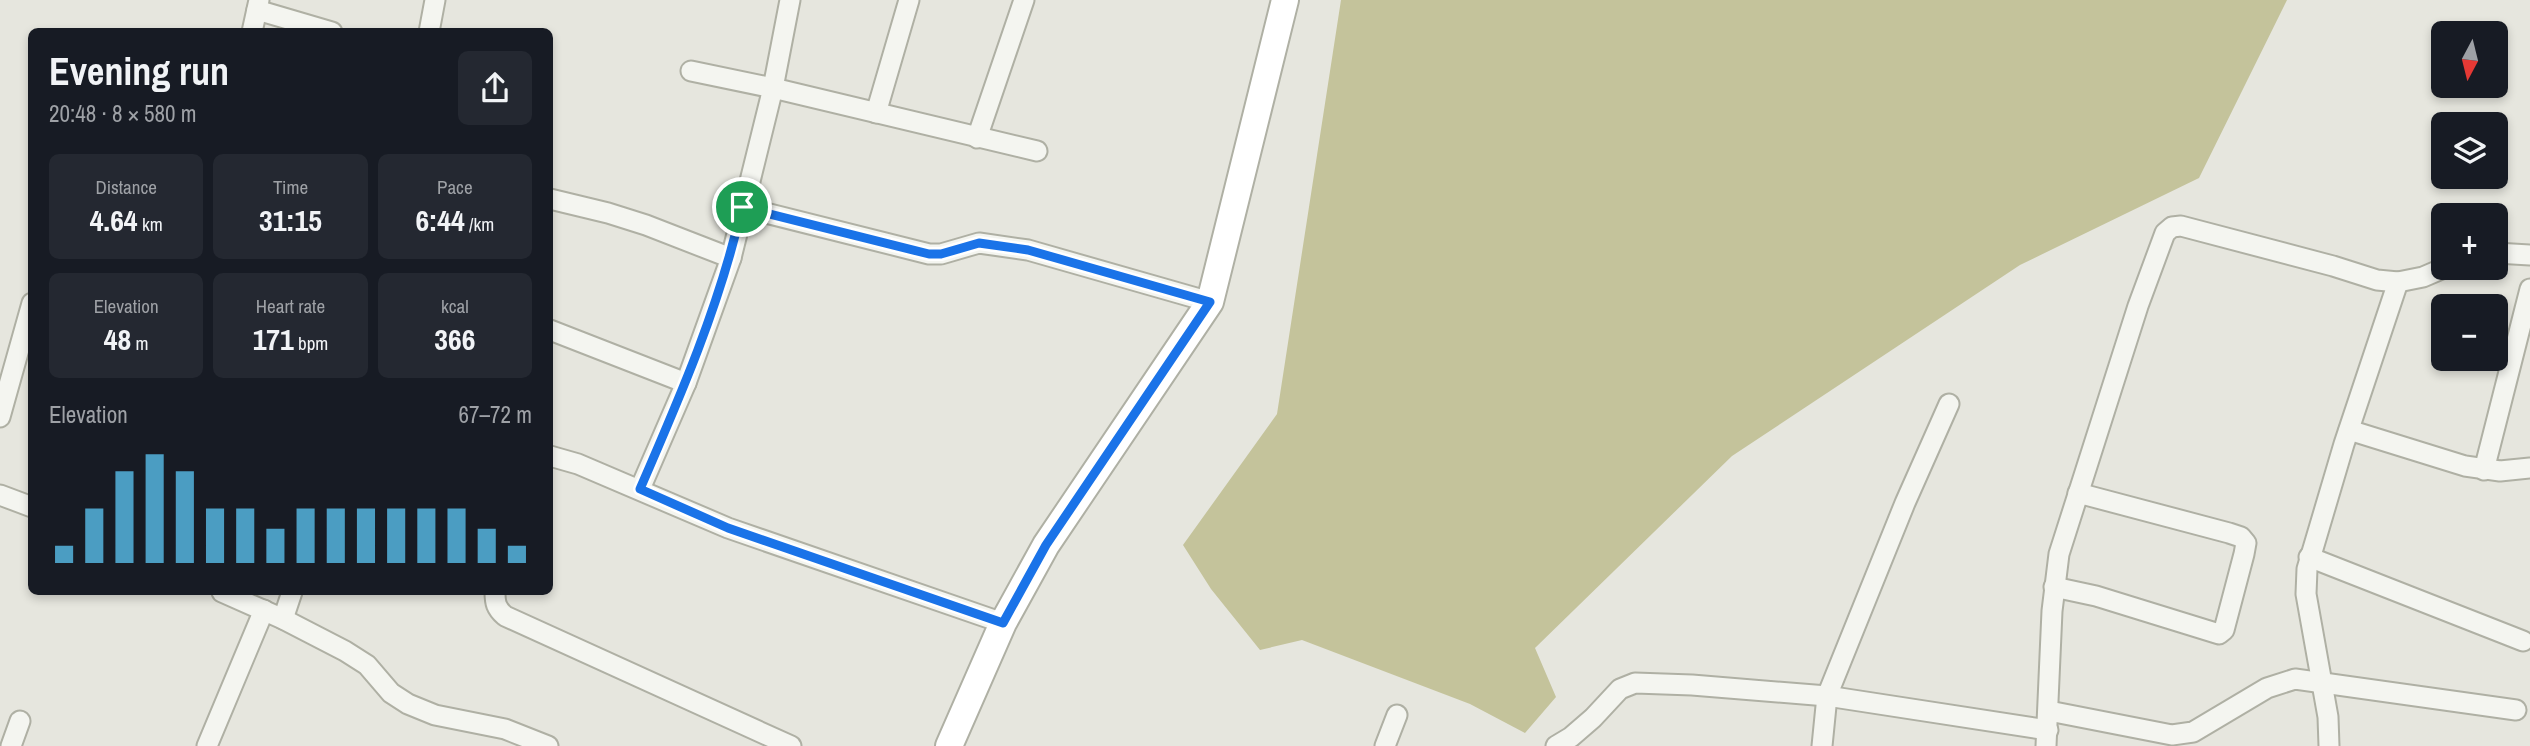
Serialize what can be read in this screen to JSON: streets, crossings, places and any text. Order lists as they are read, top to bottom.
{
  "north": "bottom",
  "page": {
    "map_buttons": ["+", "−"],
    "heading": ["Evening run", "20:48 · 8 × 580 m"],
    "stats": [
      ["Distance", "4.64 km"],
      ["Time", "31:15"],
      ["Pace", "6:44 /km"],
      ["Elevation", "48 m"],
      ["Heart rate", "171 bpm"],
      ["kcal", "366"]
    ],
    "chart": ["Elevation", "67–72 m"]
  }
}
